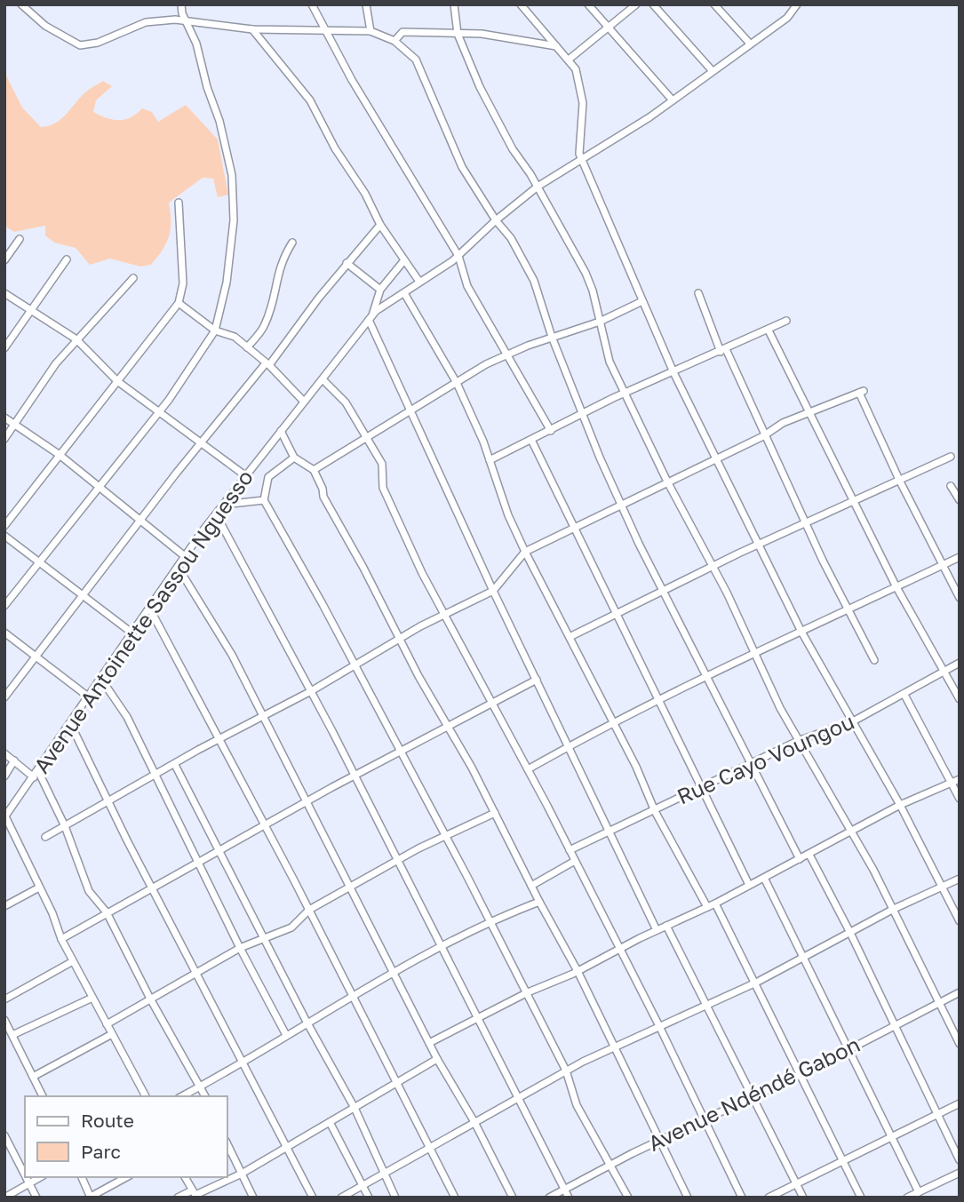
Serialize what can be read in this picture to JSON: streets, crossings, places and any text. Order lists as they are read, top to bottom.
{
  "streets": {
    "street": ["Avenue Antoinette Sassou Nguesso", "Rue Cayo Voungou", "Avenue Ndéndé Gabon"]
  },
  "legend": ["Route", "Parc"]
}
